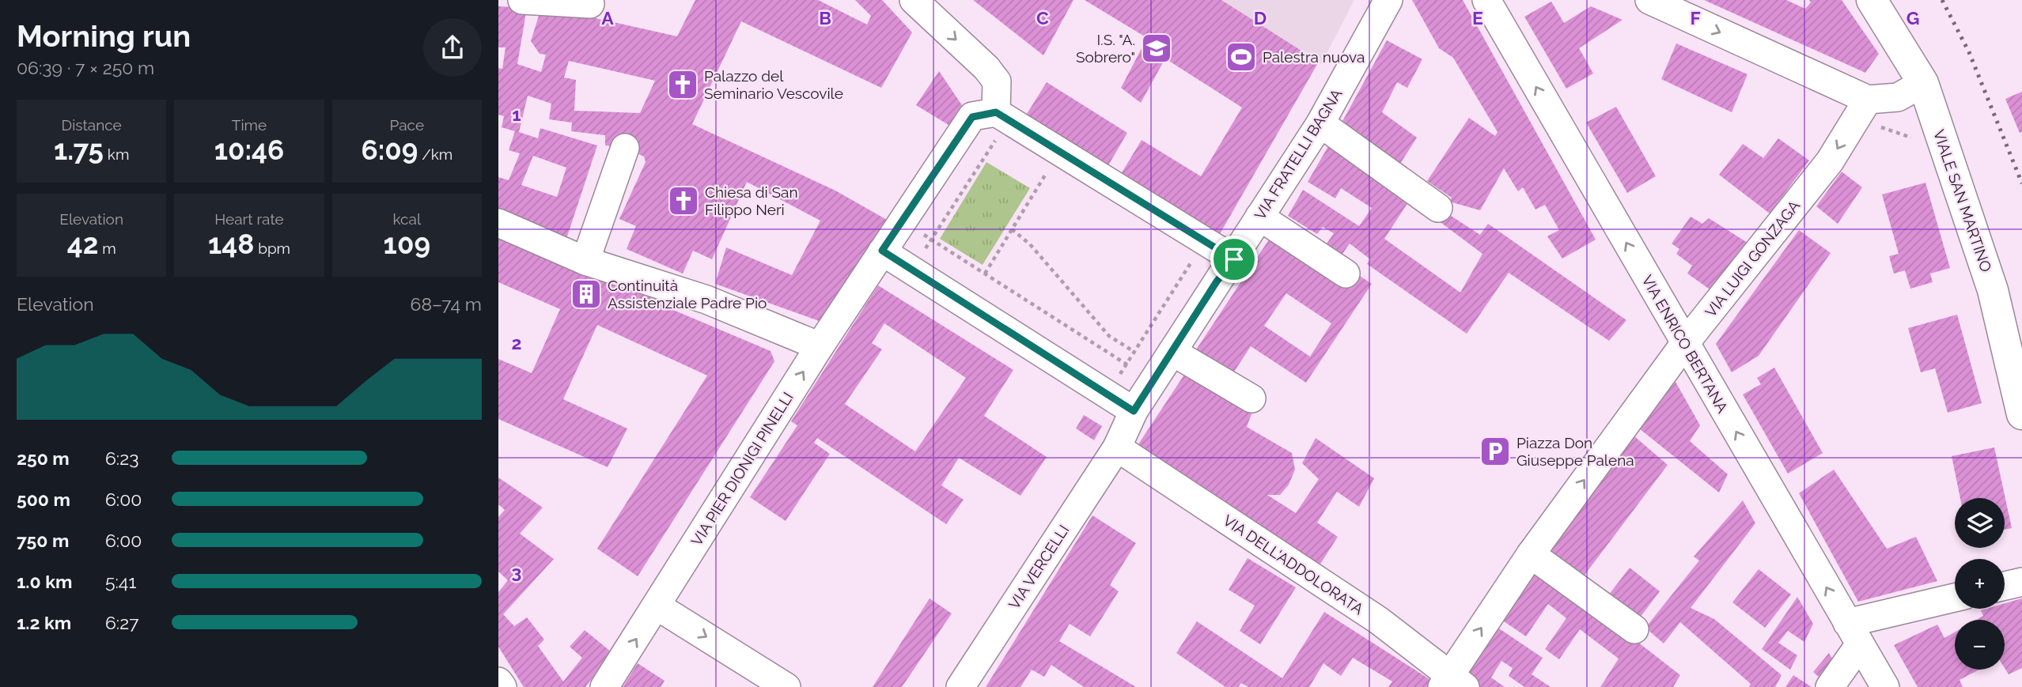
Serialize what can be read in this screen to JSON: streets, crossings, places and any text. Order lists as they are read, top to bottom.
{
  "streets": {
    "main road": ["VIALE SAN MARTINO"],
    "street": [
      "VIA FRATELLI BAGNA",
      "VIA LUIGI GONZAGA",
      "VIA ENRICO BERTANA",
      "VIA PIER DIONIGI PINELLI",
      "VIA DELL'ADDOLORATA",
      "VIA VERCELLI"
    ]
  },
  "crossings": [
    ["VIA FRATELLI BAGNA", "VIA DELL'ADDOLORATA"],
    ["VIA FRATELLI BAGNA", "VIA VERCELLI"],
    ["VIA LUIGI GONZAGA", "VIA ENRICO BERTANA"],
    ["VIA LUIGI GONZAGA", "VIA DELL'ADDOLORATA"],
    ["VIA DELL'ADDOLORATA", "VIA VERCELLI"]
  ],
  "one_way": ["VIA PIER DIONIGI PINELLI"],
  "places": {
    "school or university": ["I.S. \"A. Sobrero\""],
    "sports": ["Palestra nuova"],
    "church": ["Palazzo del Seminario Vescovile", "Chiesa di San Filippo Neri"],
    "building": ["Continuità Assistenziale Padre Pio"],
    "parking": ["Piazza Don Giuseppe Palena"]
  },
  "page": {
    "heading": ["Morning run", "06:39 · 7 × 250 m"],
    "stats": [
      ["Distance", "1.75 km"],
      ["Time", "10:46"],
      ["Pace", "6:09 /km"],
      ["Elevation", "42 m"],
      ["Heart rate", "148 bpm"],
      ["kcal", "109"]
    ],
    "chart": ["Elevation", "68–74 m"],
    "list": [
      {
        "name": "250 m",
        "note": "6:23"
      },
      {
        "name": "500 m",
        "note": "6:00"
      },
      {
        "name": "750 m",
        "note": "6:00"
      },
      {
        "name": "1.0 km",
        "note": "5:41"
      },
      {
        "name": "1.2 km",
        "note": "6:27"
      }
    ],
    "map_buttons": ["+", "−"]
  },
  "grid": {
    "columns": [
      "A",
      "B",
      "C",
      "D",
      "E",
      "F",
      "G"
    ],
    "rows": ["1", "2", "3"]
  }
}
